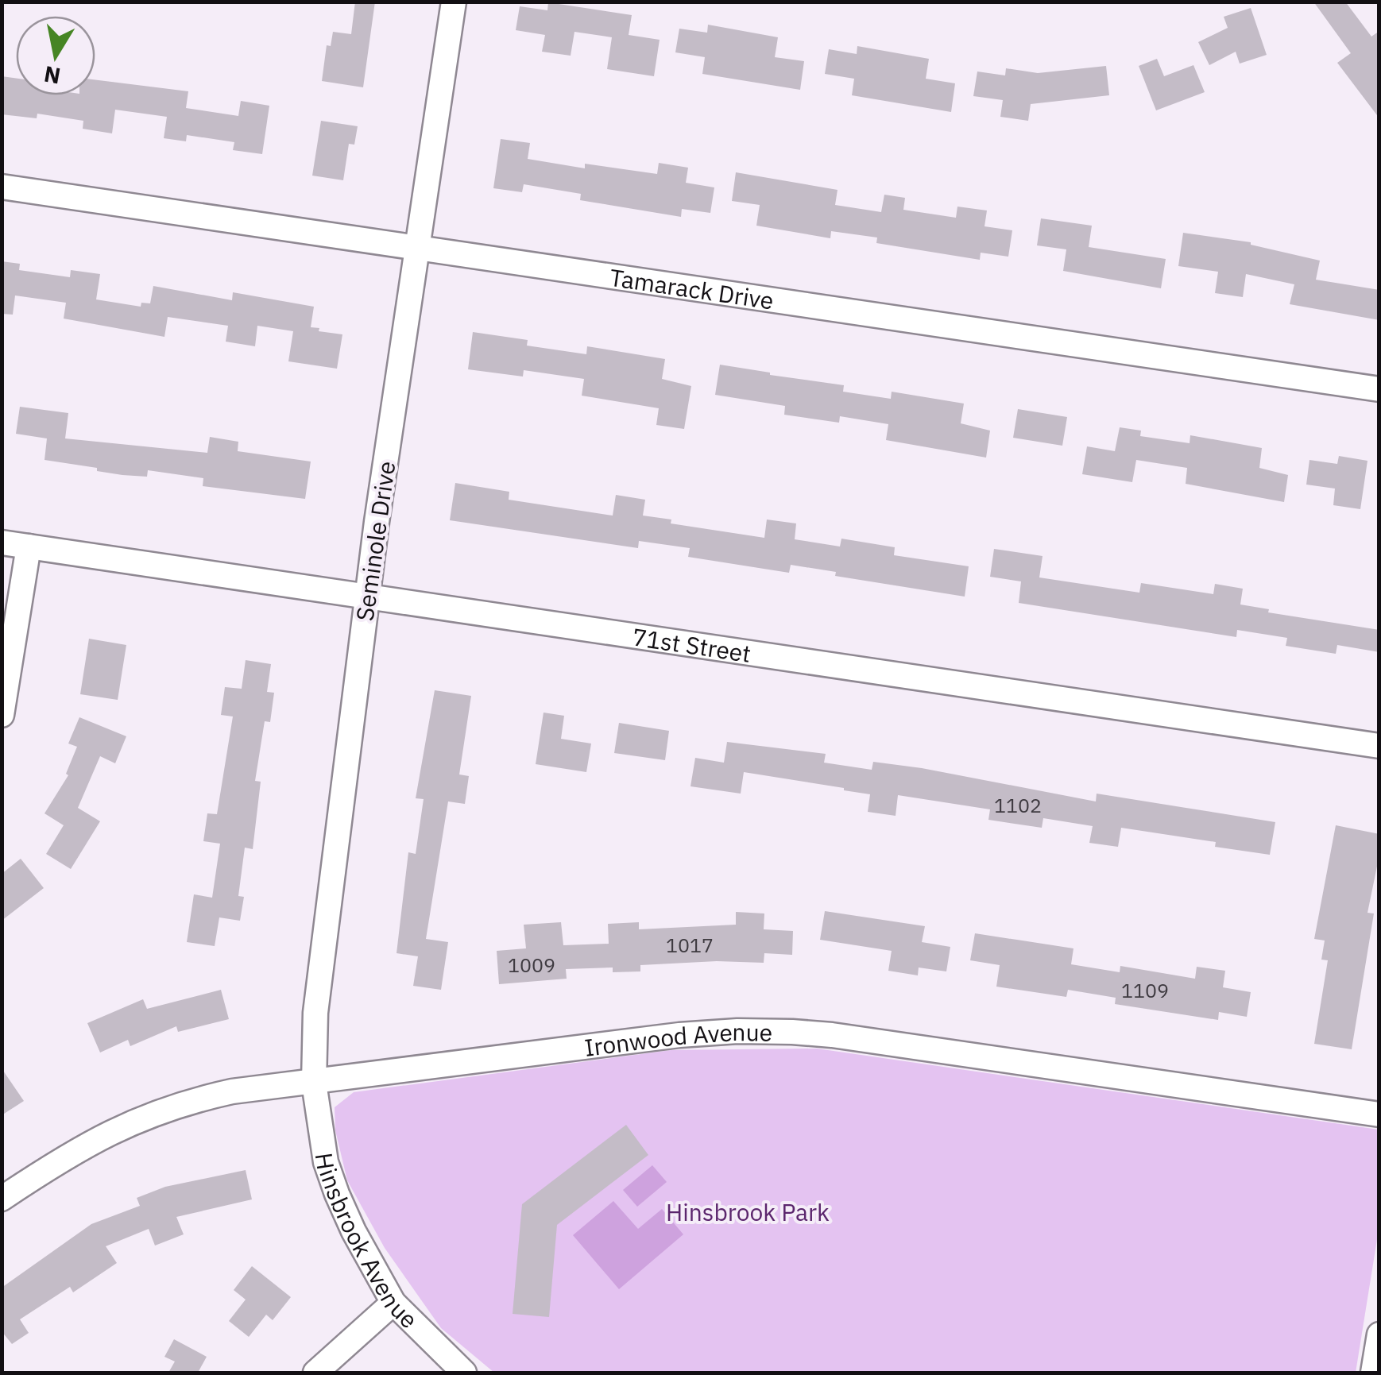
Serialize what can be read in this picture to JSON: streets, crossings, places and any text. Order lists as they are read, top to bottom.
{
  "streets": {
    "street": [
      "Tamarack Drive",
      "Seminole Drive",
      "71st Street",
      "Ironwood Avenue",
      "Hinsbrook Avenue"
    ]
  },
  "crossings": [
    ["Tamarack Drive", "Seminole Drive"],
    ["Seminole Drive", "71st Street"],
    ["Seminole Drive", "Ironwood Avenue"],
    ["Seminole Drive", "Hinsbrook Avenue"],
    ["Ironwood Avenue", "Hinsbrook Avenue"]
  ],
  "parks": ["Hinsbrook Park"],
  "house_numbers": [
    "1102",
    "1017",
    "1009",
    "1109"
  ],
  "north": "bottom"
}
